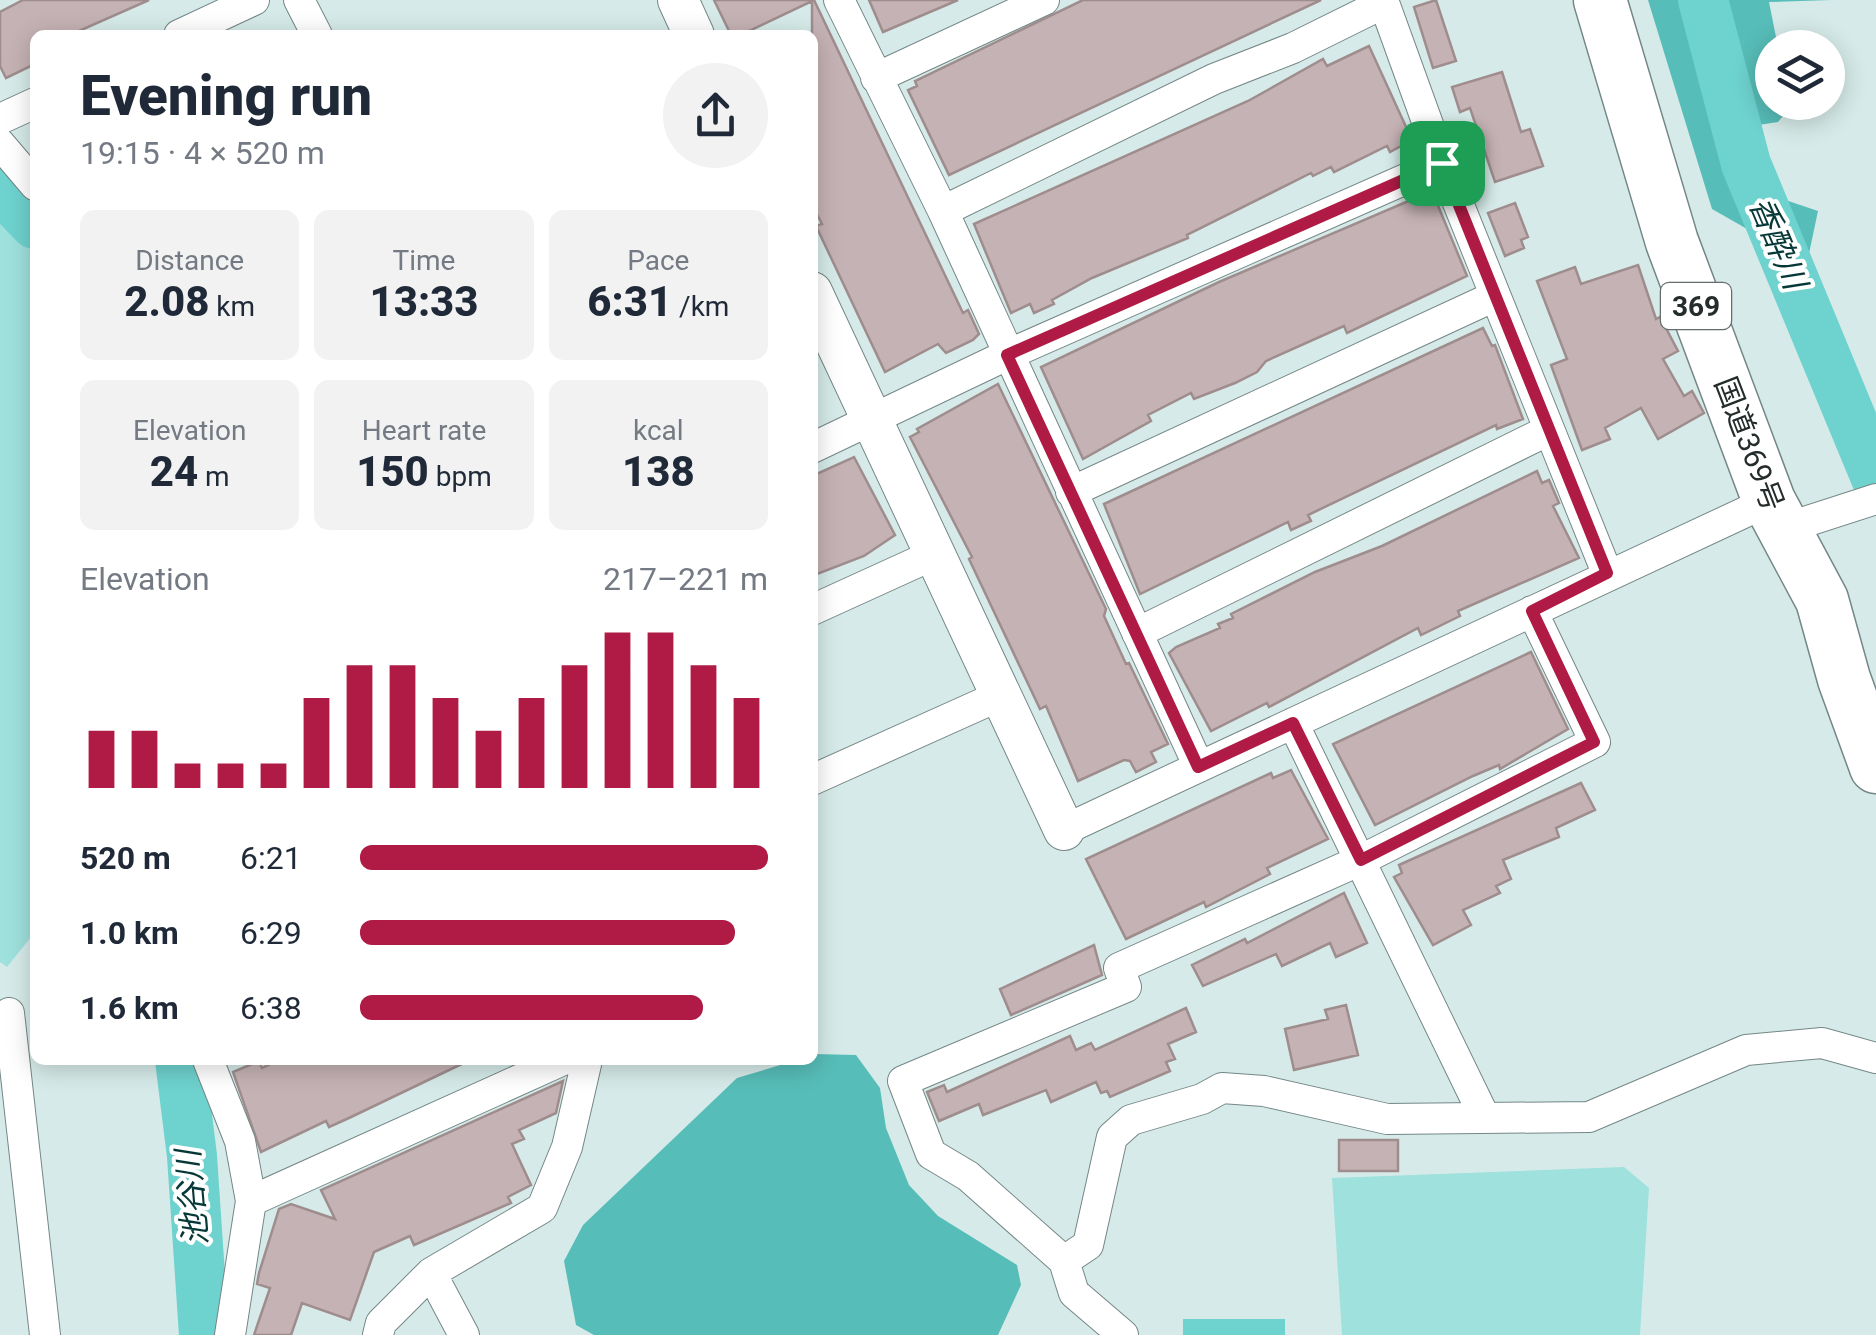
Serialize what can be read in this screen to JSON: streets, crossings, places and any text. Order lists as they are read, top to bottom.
{
  "streets": {
    "highway": ["369", "国道369号"]
  },
  "crossings": [
    ["369", "国道369号"]
  ],
  "water": ["香酔川", "池谷川"],
  "page": {
    "heading": ["Evening run", "19:15 · 4 × 520 m"],
    "stats": [
      ["Distance", "2.08 km"],
      ["Time", "13:33"],
      ["Pace", "6:31 /km"],
      ["Elevation", "24 m"],
      ["Heart rate", "150 bpm"],
      ["kcal", "138"]
    ],
    "chart": ["Elevation", "217–221 m"],
    "list": [
      {
        "name": "520 m",
        "note": "6:21"
      },
      {
        "name": "1.0 km",
        "note": "6:29"
      },
      {
        "name": "1.6 km",
        "note": "6:38"
      }
    ]
  }
}
